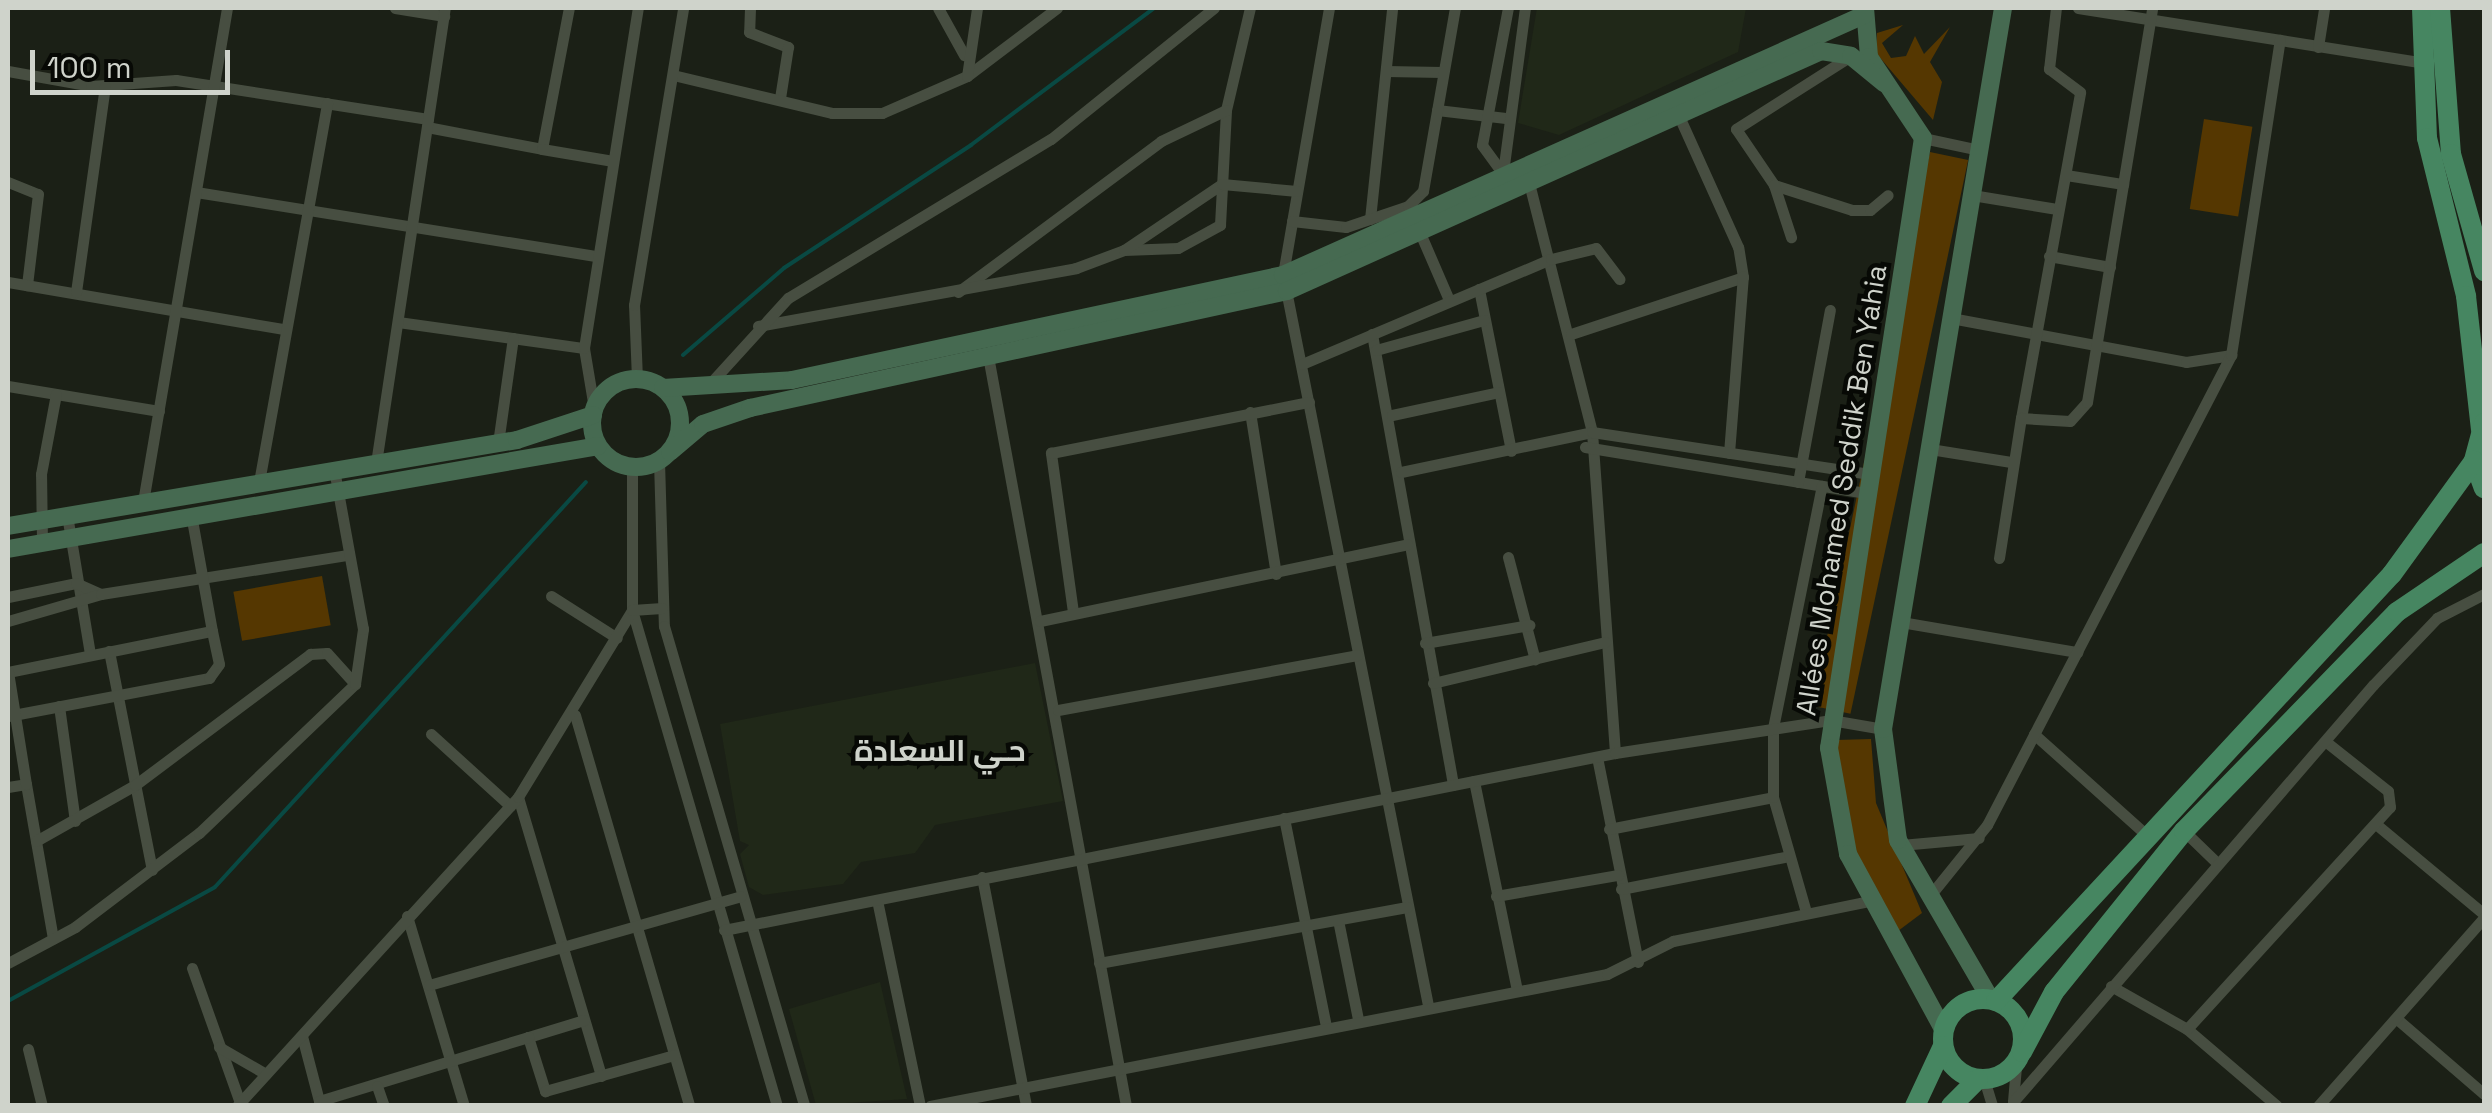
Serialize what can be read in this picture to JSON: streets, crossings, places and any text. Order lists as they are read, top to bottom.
{
  "streets": {
    "street": ["Allées Mohamed Seddik Ben Yahia"]
  },
  "districts": ["حـي السعادة"],
  "scale_bar": "100 m"
}
